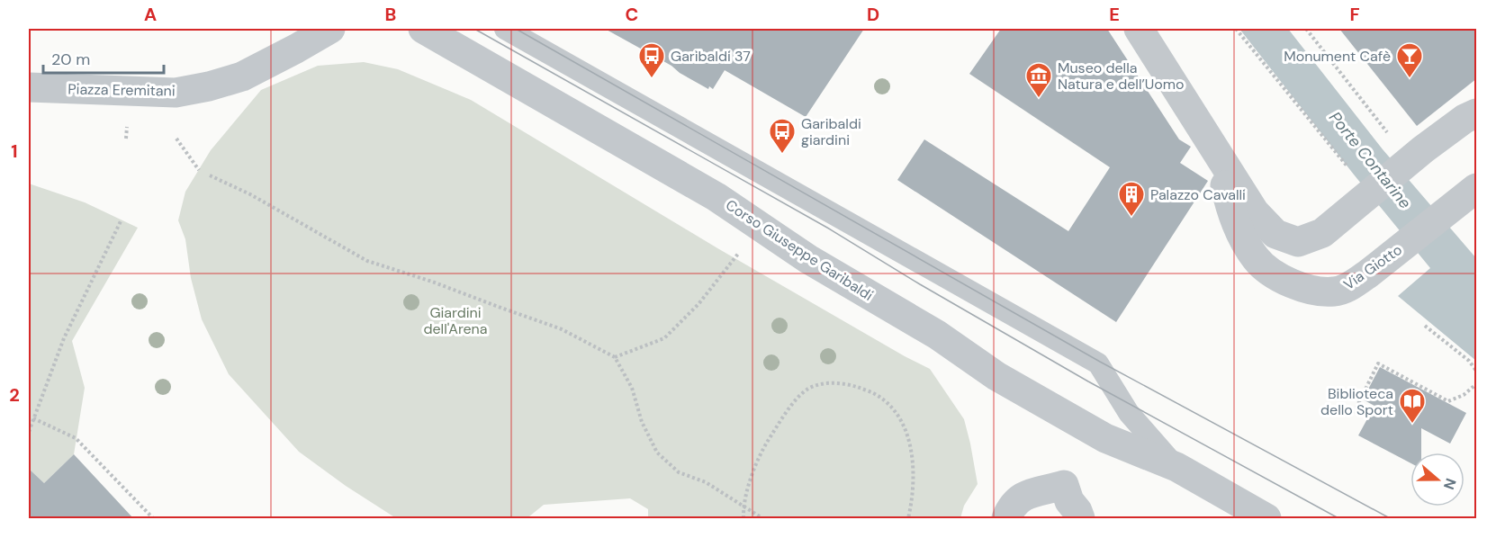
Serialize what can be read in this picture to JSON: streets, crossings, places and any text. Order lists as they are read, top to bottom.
{
  "streets": {
    "street": ["Piazza Eremitani", "Corso Giuseppe Garibaldi", "Via Giotto"]
  },
  "water": ["Porte Contarine"],
  "parks": ["Giardini dell'Arena"],
  "places": {
    "bus stop": ["Garibaldi 37", "Garibaldi giardini"],
    "bar": ["Monument Cafè"],
    "museum": ["Museo della Natura e dell’Uomo"],
    "building": ["Palazzo Cavalli"],
    "library": ["Biblioteca dello Sport"]
  },
  "scale_bar": "20 m",
  "north": "right",
  "grid": {
    "columns": [
      "A",
      "B",
      "C",
      "D",
      "E",
      "F"
    ],
    "rows": ["1", "2"]
  }
}
